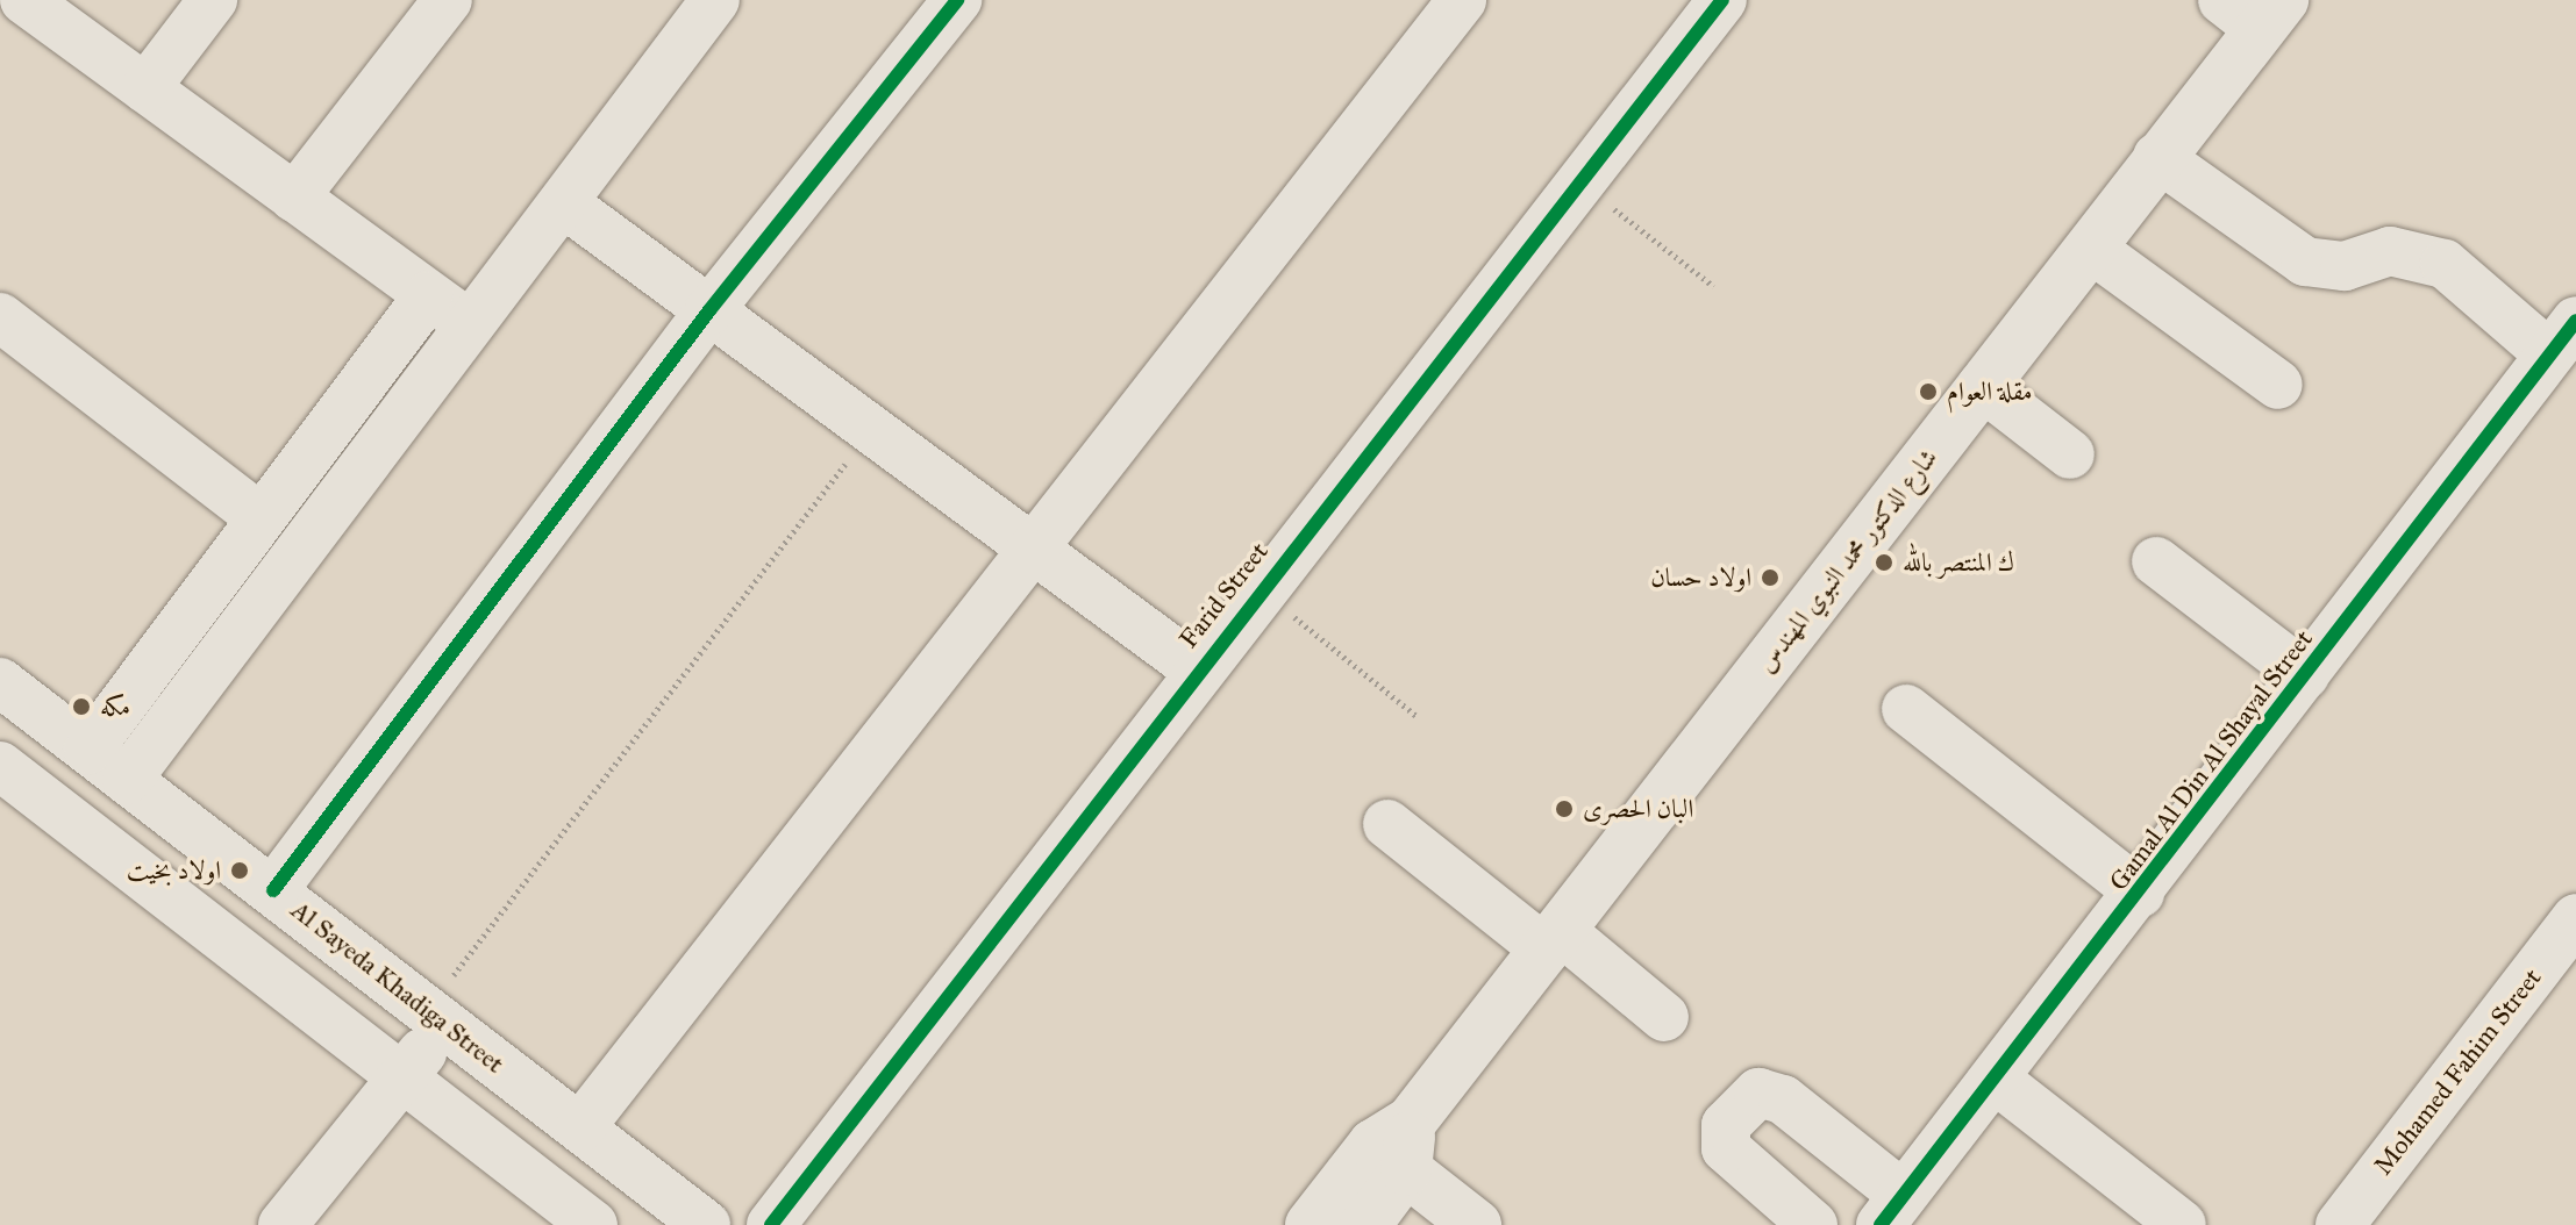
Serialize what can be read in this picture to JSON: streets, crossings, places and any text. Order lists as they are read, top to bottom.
{
  "streets": {
    "main road": ["شارع الدكتور محمد النبوي المهندس"],
    "street": [
      "Farid Street",
      "Gamal Al Din Al Shayal Street",
      "Al Sayeda Khadiga Street",
      "Mohamed Fahim Street"
    ]
  },
  "places": [
    "مقلة العوام",
    "ك المنتصر بالله",
    "اولاد حسان",
    "مكه",
    "البان الحصرى",
    "اولاد بخيت"
  ]
}
